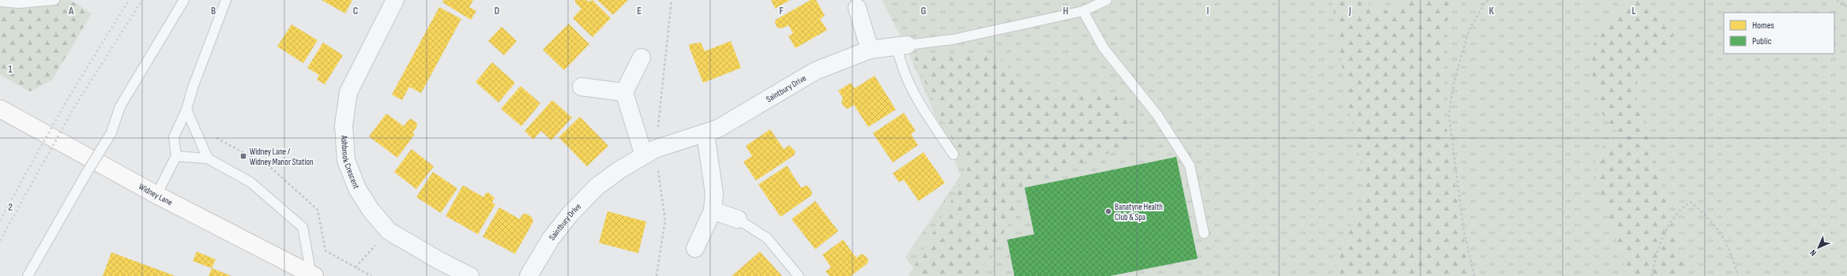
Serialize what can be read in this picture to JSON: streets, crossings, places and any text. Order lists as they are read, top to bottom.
{
  "streets": {
    "street": ["Saintbury Drive", "Ashbrook Crescent", "Widney Lane"]
  },
  "places": {
    "transit": ["Widney Lane / Widney Manor Station"],
    "other": ["Banatyne Health Club & Spa"]
  },
  "legend": ["Homes", "Public"],
  "north": "bottom left",
  "grid": {
    "columns": [
      "A",
      "B",
      "C",
      "D",
      "E",
      "F",
      "G",
      "H",
      "I",
      "J",
      "K",
      "L"
    ],
    "rows": ["1", "2"]
  }
}
